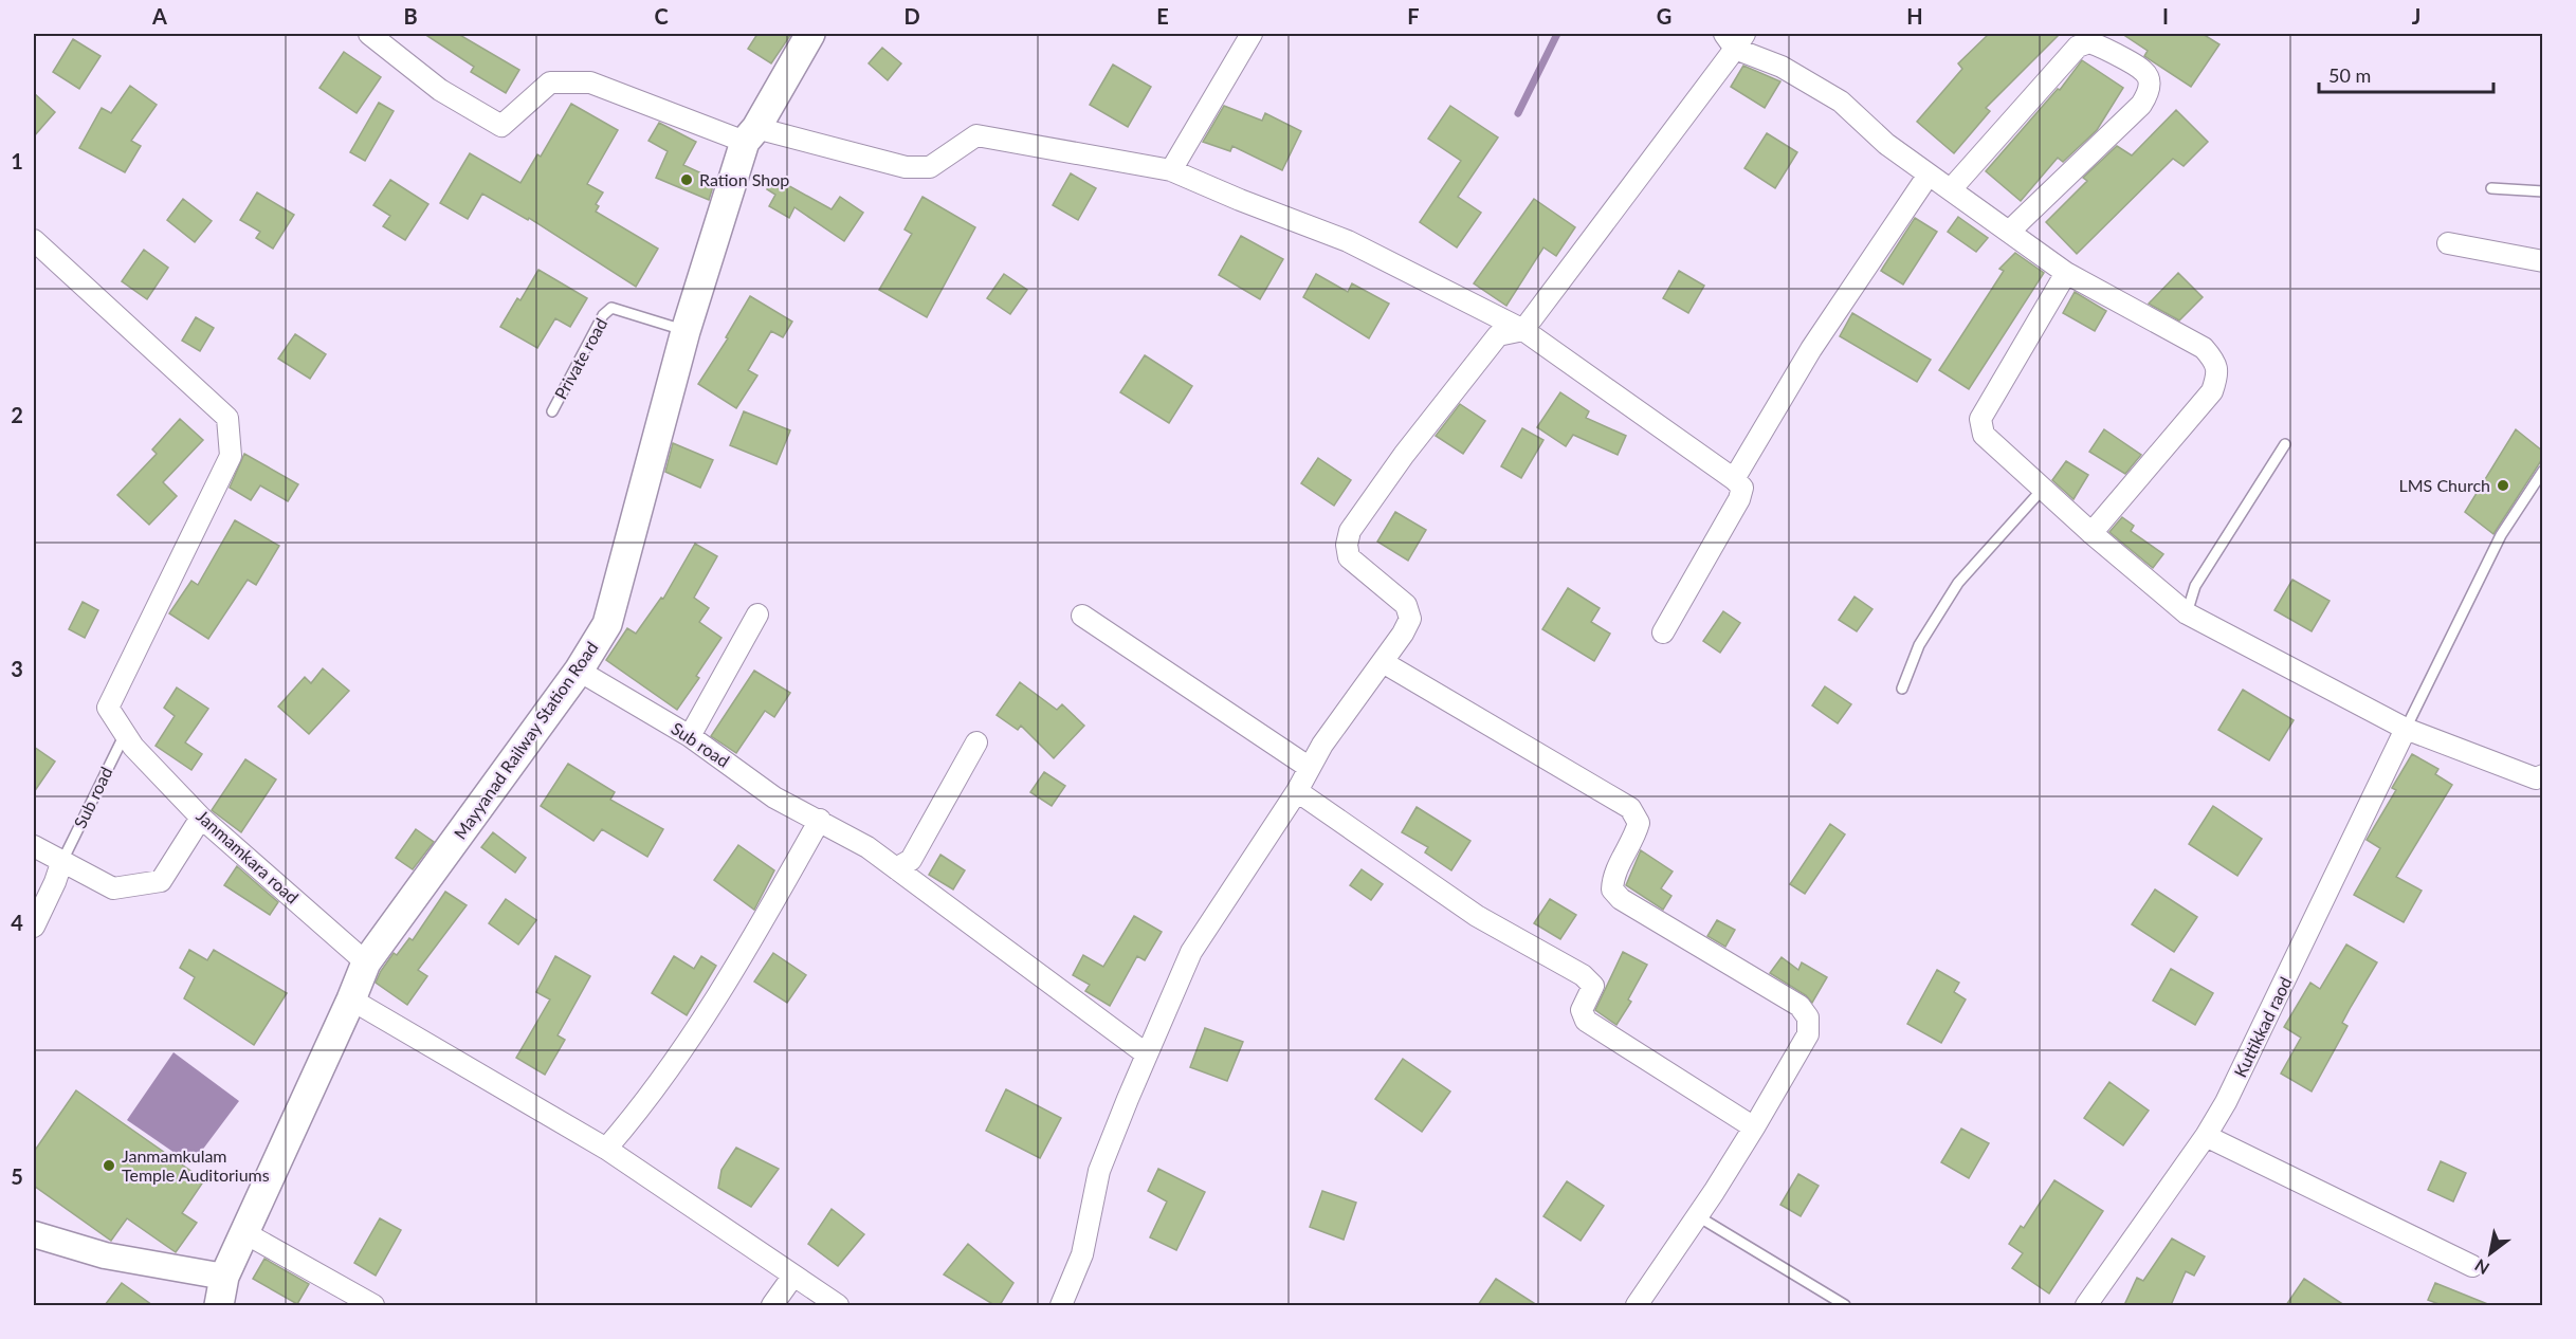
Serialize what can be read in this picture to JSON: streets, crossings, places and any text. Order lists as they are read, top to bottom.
{
  "streets": {
    "main road": ["Mayyanad Railway Station Road"],
    "street": ["Sub road", "Janmamkara road", "Kuttikkad raod"],
    "lane": ["Private road"]
  },
  "crossings": [
    ["Private road", "Mayyanad Railway Station Road"],
    ["Mayyanad Railway Station Road", "Sub road"],
    ["Mayyanad Railway Station Road", "Janmamkara road"],
    ["Sub road", "Janmamkara road"]
  ],
  "places": ["Ration Shop", "LMS Church", "Janmamkulam Temple Auditoriums"],
  "scale_bar": "50 m",
  "north": "bottom left",
  "grid": {
    "columns": [
      "A",
      "B",
      "C",
      "D",
      "E",
      "F",
      "G",
      "H",
      "I",
      "J"
    ],
    "rows": [
      "1",
      "2",
      "3",
      "4",
      "5"
    ]
  }
}
